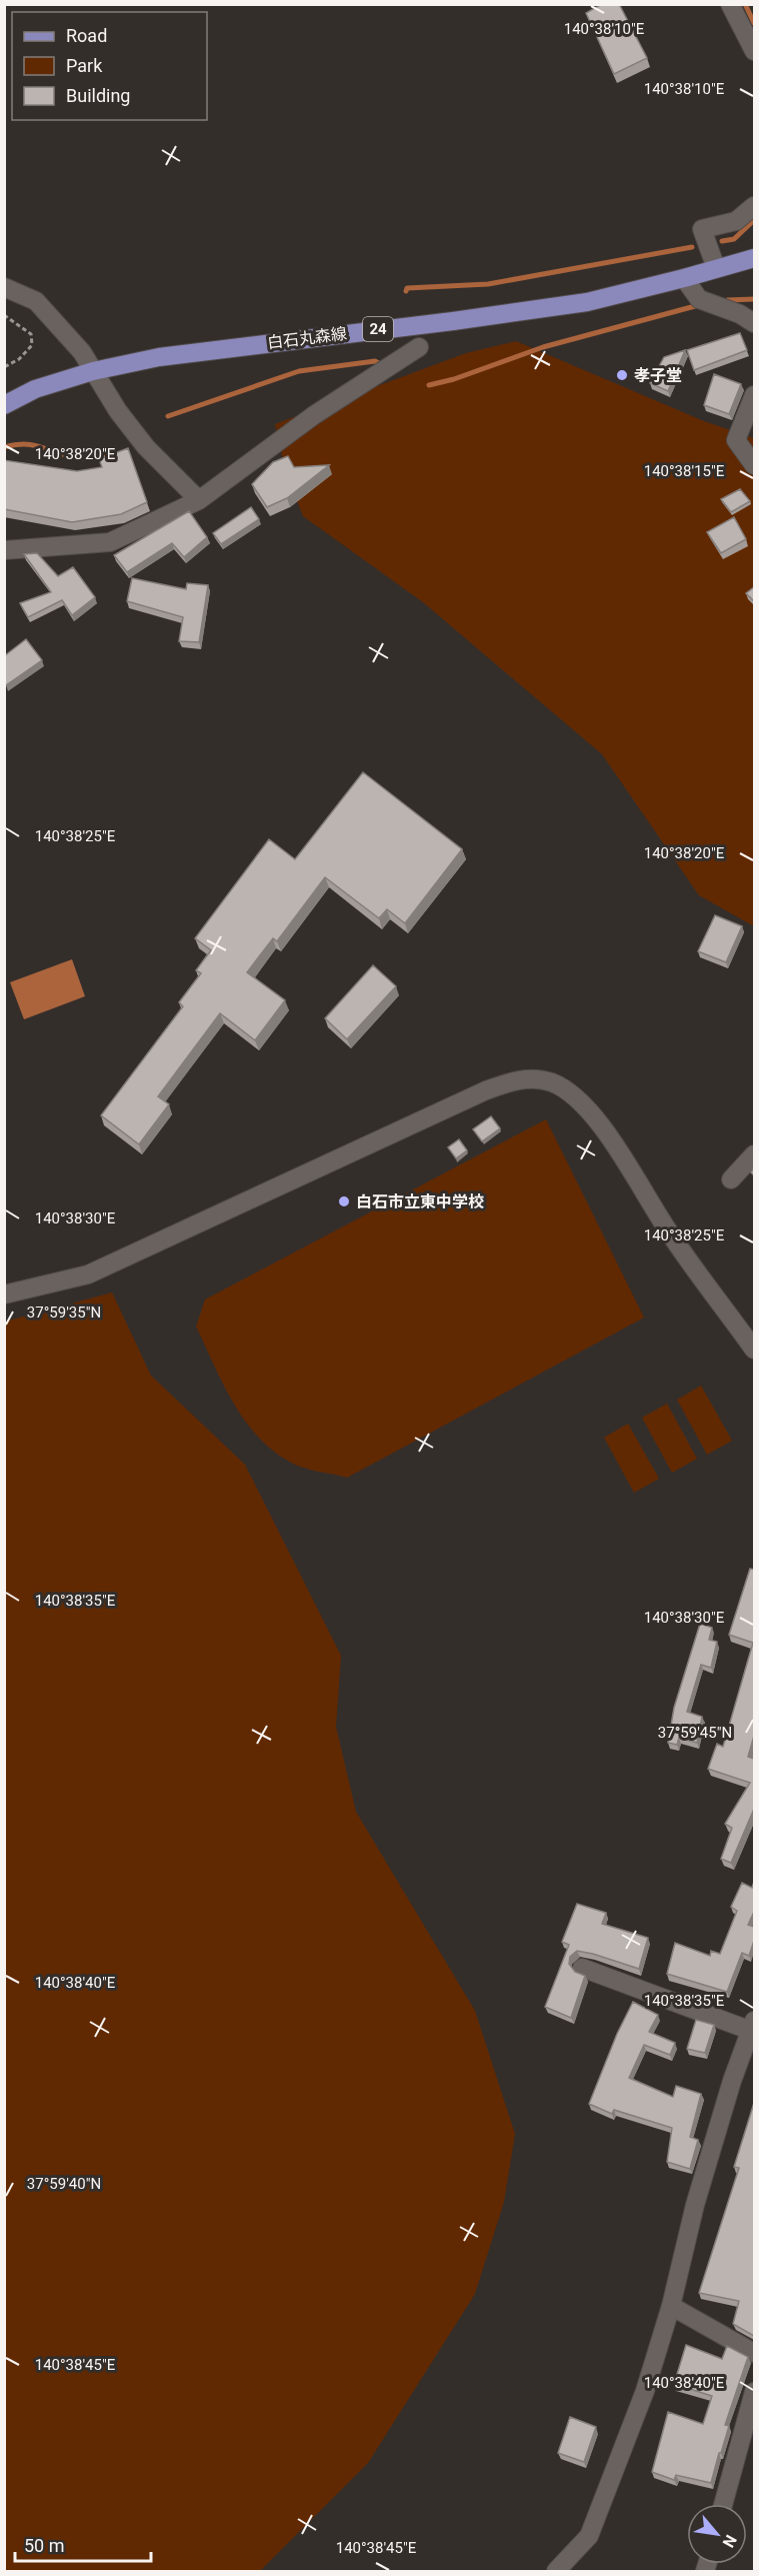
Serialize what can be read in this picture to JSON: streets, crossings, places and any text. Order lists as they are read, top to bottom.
{
  "streets": {
    "main road": ["24", "白石丸森線"]
  },
  "places": ["孝子堂", "白石市立東中学校"],
  "legend": ["Road", "Park", "Building"],
  "scale_bar": "50 m",
  "north": "bottom right",
  "coordinates": [
    "140°38'10\"E",
    "140°38'20\"E",
    "140°38'15\"E",
    "140°38'25\"E",
    "140°38'30\"E",
    "37°59'35\"N",
    "140°38'35\"E",
    "37°59'45\"N",
    "140°38'40\"E",
    "37°59'40\"N",
    "140°38'45\"E"
  ]
}
